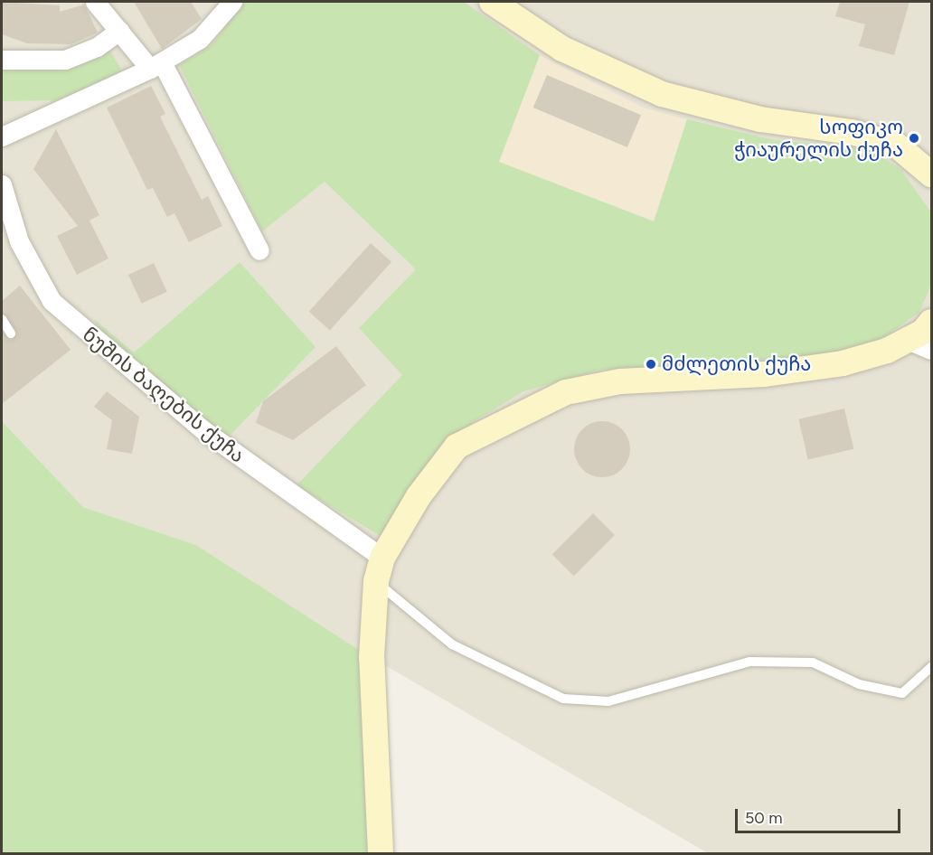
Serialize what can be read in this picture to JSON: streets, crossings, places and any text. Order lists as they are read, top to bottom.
{
  "streets": {
    "street": ["ნუშის ბაღების ქუჩა"]
  },
  "places": ["სოფიკო ჭიაურელის ქუჩა", "მძლეთის ქუჩა"],
  "scale_bar": "50 m"
}
